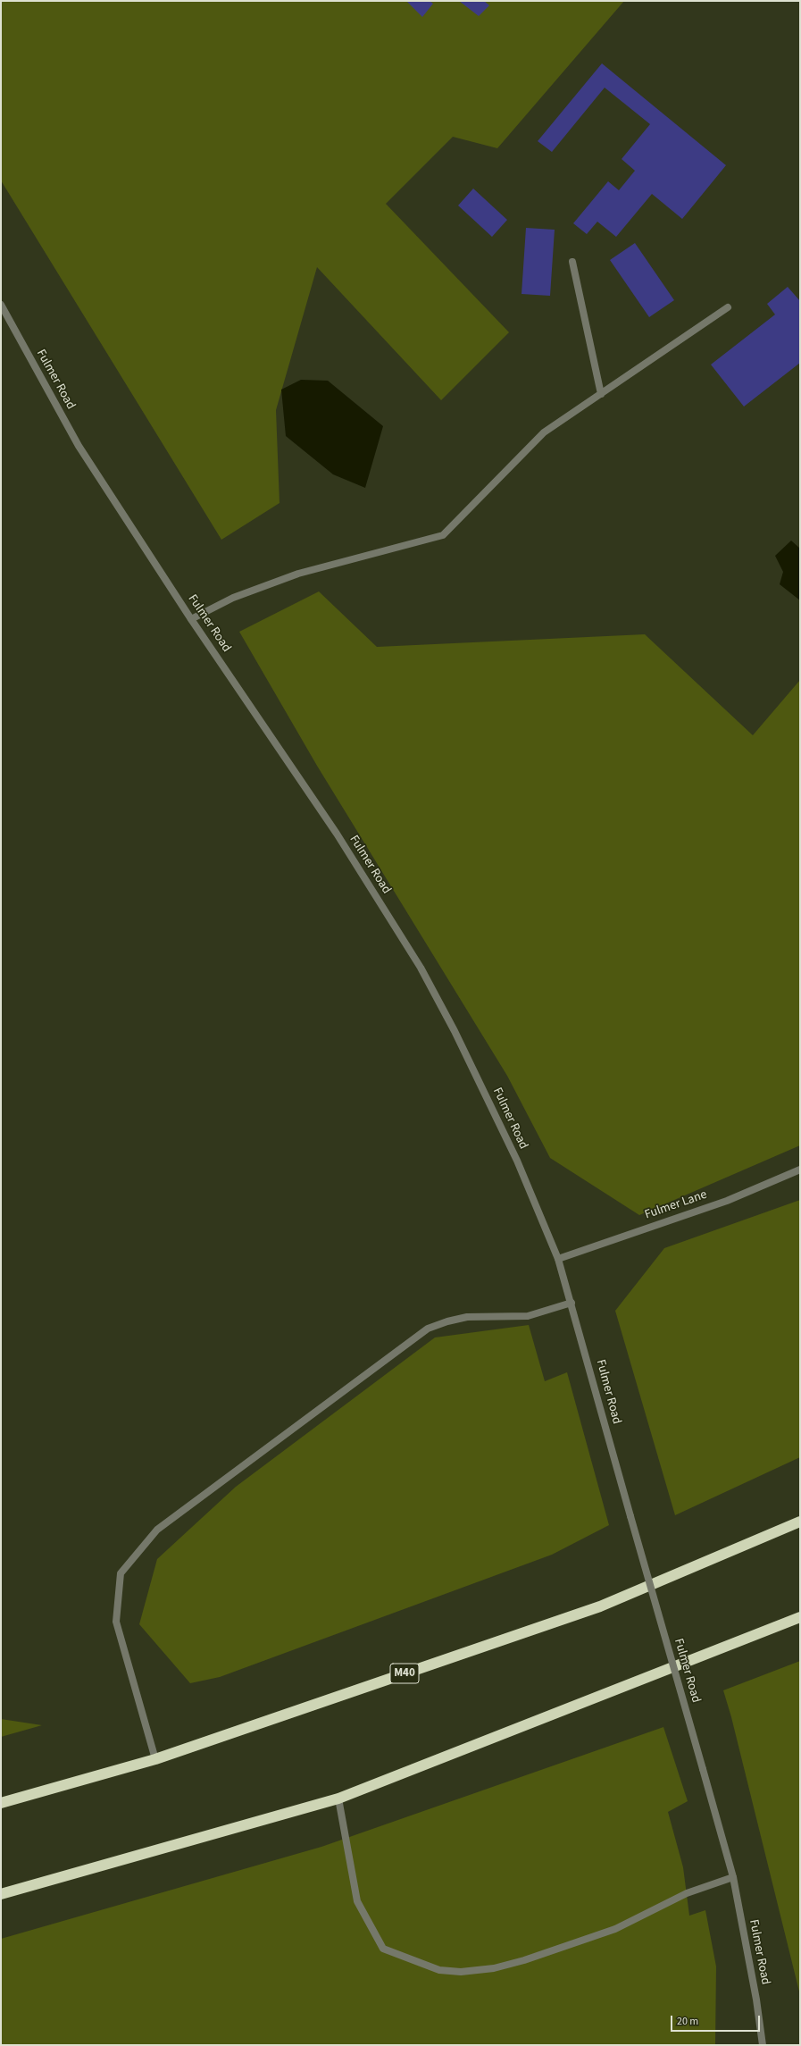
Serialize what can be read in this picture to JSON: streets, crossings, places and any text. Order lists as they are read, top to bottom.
{
  "streets": {
    "highway": ["M40"],
    "street": ["Fulmer Road", "Fulmer Lane"]
  },
  "crossings": [
    ["Fulmer Road", "Fulmer Lane"]
  ],
  "scale_bar": "20 m"
}
